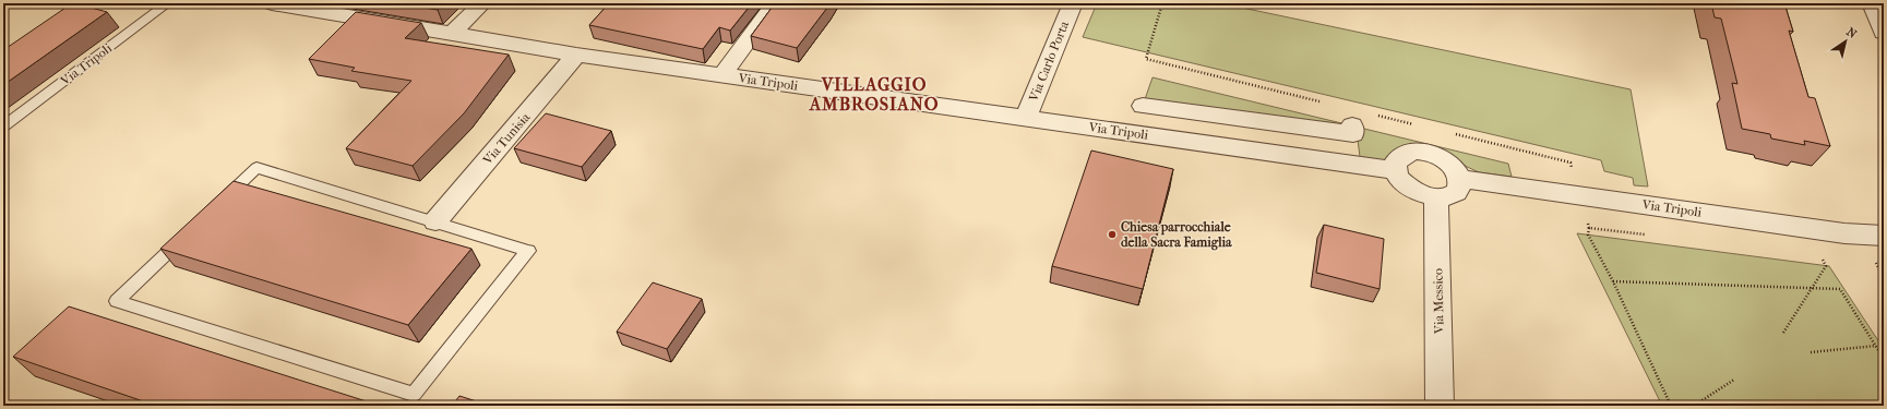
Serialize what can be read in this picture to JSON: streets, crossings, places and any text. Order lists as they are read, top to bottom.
{
  "streets": {
    "street": [
      "Via Carlo Porta",
      "Via Tripoli",
      "Via Tunisia",
      "Via Messico"
    ]
  },
  "crossings": [
    ["Via Carlo Porta", "Via Tripoli"],
    ["Via Tripoli", "Via Tunisia"],
    ["Via Tripoli", "Via Messico"]
  ],
  "districts": ["VILLAGGIO AMBROSIANO"],
  "places": ["Chiesa parrocchiale della Sacra Famiglia"],
  "north": "top right"
}
